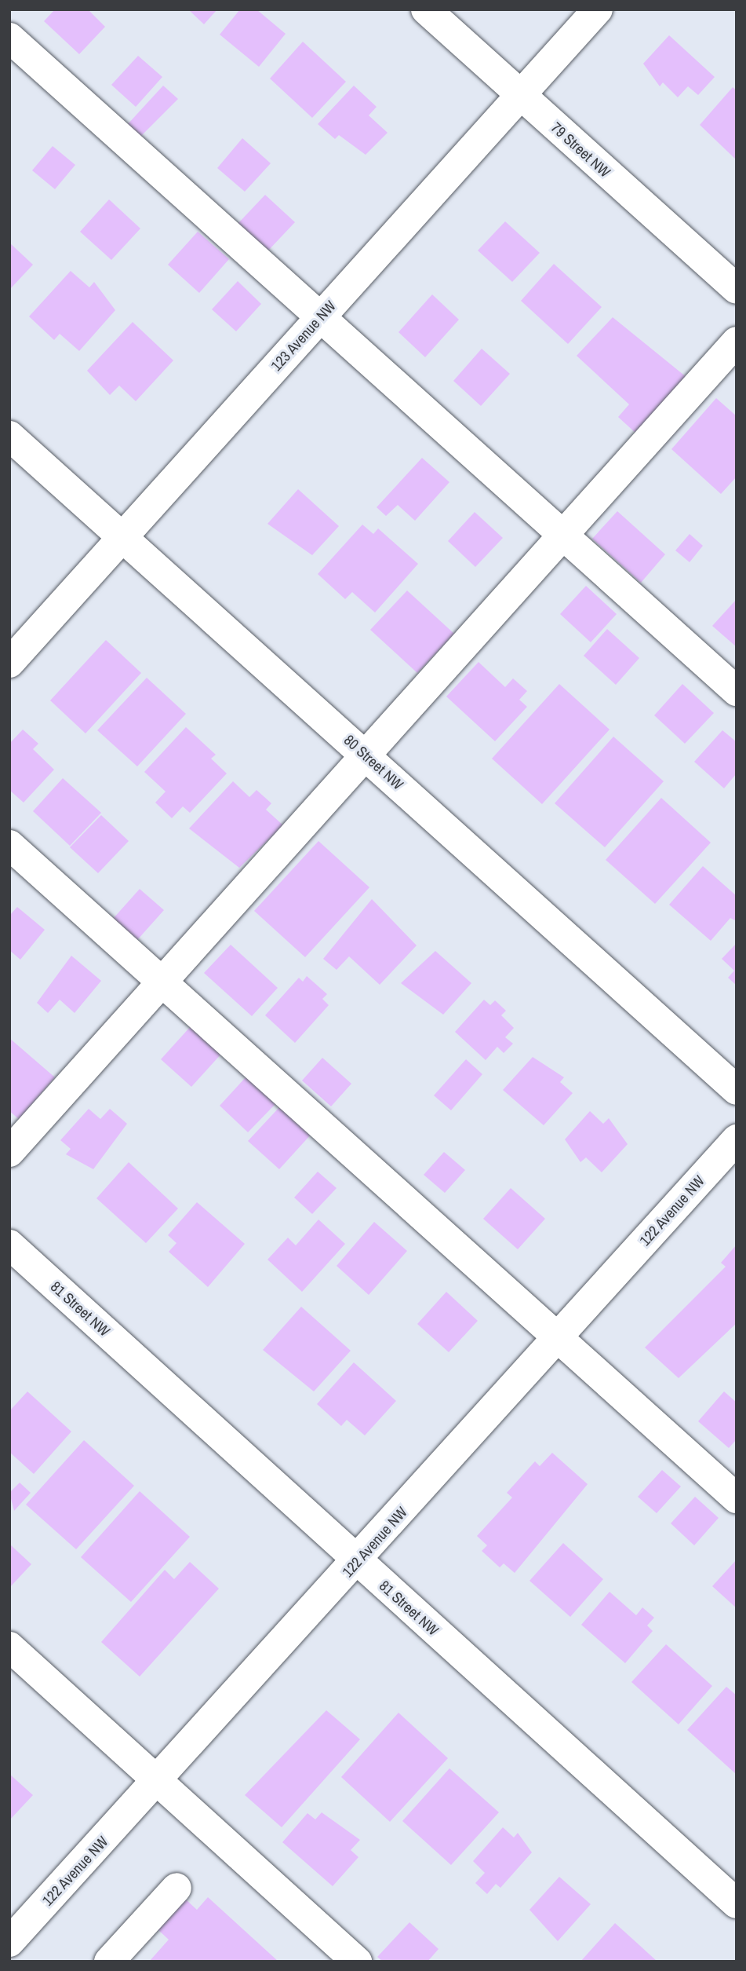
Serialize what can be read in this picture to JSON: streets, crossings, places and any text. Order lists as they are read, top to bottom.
{
  "streets": {
    "street": [
      "79 Street NW",
      "123 Avenue NW",
      "80 Street NW",
      "122 Avenue NW",
      "81 Street NW"
    ]
  },
  "crossings": [
    ["79 Street NW", "123 Avenue NW"],
    ["123 Avenue NW", "80 Street NW"],
    ["122 Avenue NW", "81 Street NW"]
  ]
}
